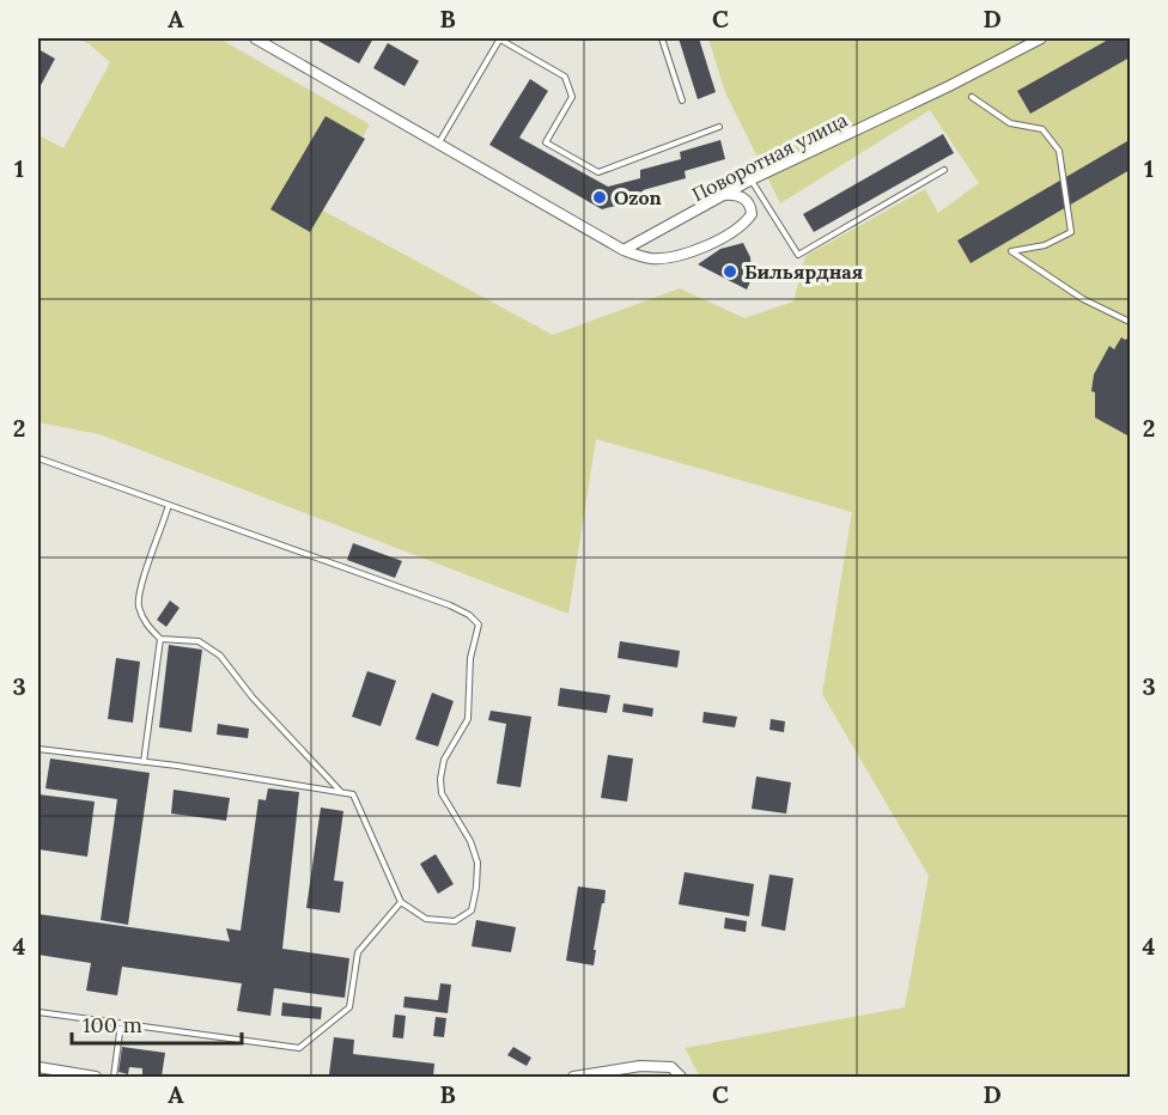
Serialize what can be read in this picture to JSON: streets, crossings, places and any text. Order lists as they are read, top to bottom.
{
  "streets": {
    "street": ["Поворотная улица"]
  },
  "places": ["Ozon", "Бильярдная"],
  "scale_bar": "100 m",
  "grid": {
    "columns": [
      "A",
      "B",
      "C",
      "D"
    ],
    "rows": [
      "1",
      "2",
      "3",
      "4"
    ]
  }
}
